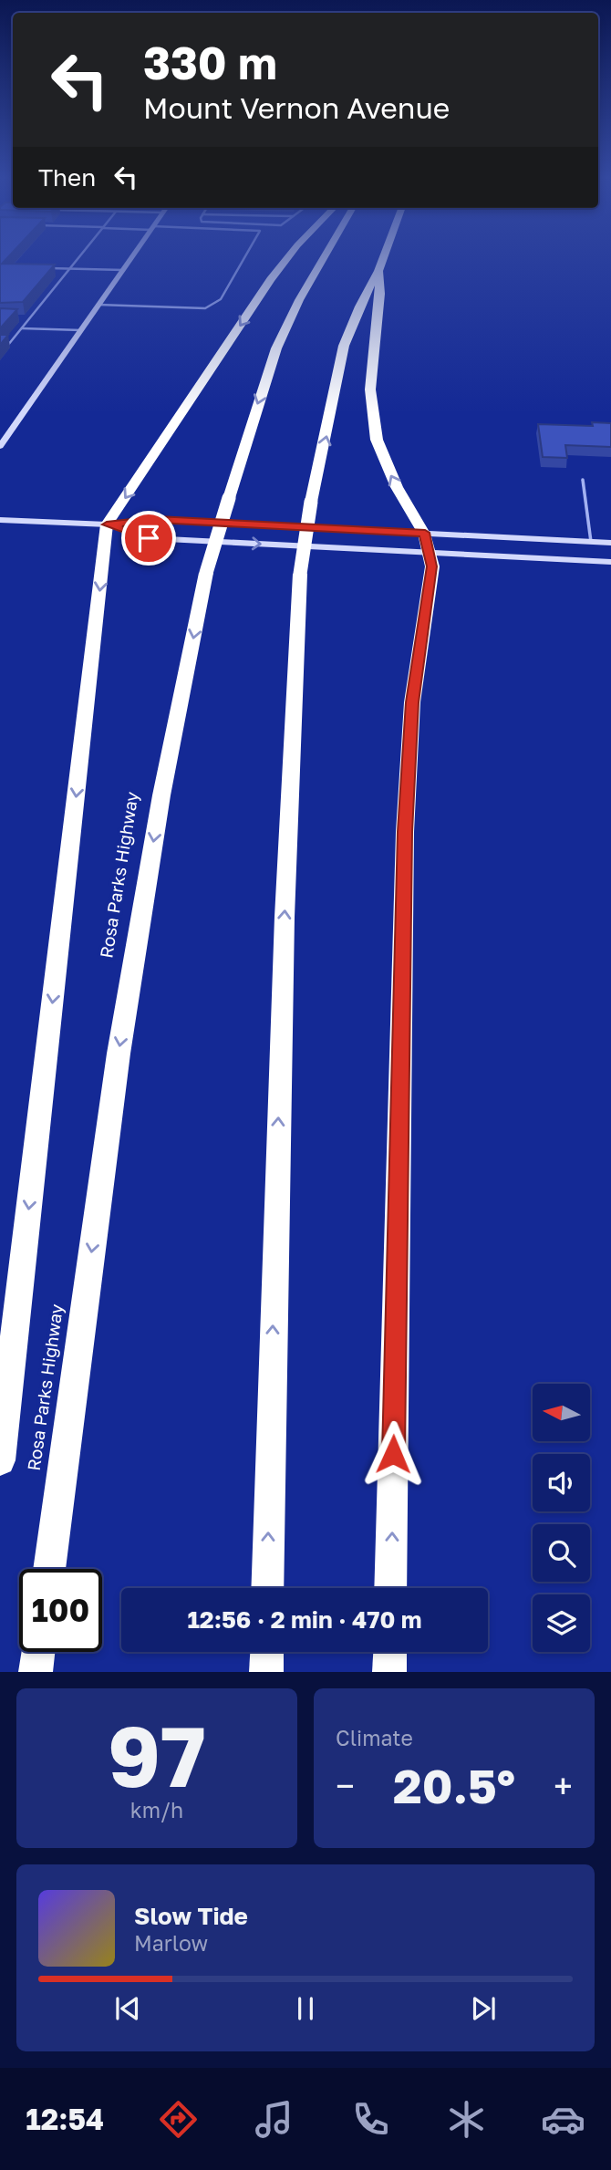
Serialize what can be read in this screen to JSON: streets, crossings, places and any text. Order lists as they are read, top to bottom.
{
  "streets": {
    "highway": ["Rosa Parks Highway"]
  },
  "north": "left",
  "page": {
    "turn": ["330 m", "Mount Vernon Avenue"],
    "then": "Then",
    "limit": "100",
    "trip": "12:56 · 2 min · 470 m",
    "tile": [
      ["97", "km/h"],
      "Climate"
    ],
    "heat": ["−", "20.5°", "+"],
    "song": ["Slow Tide", "Marlow"],
    "tabs": "12:54"
  }
}
